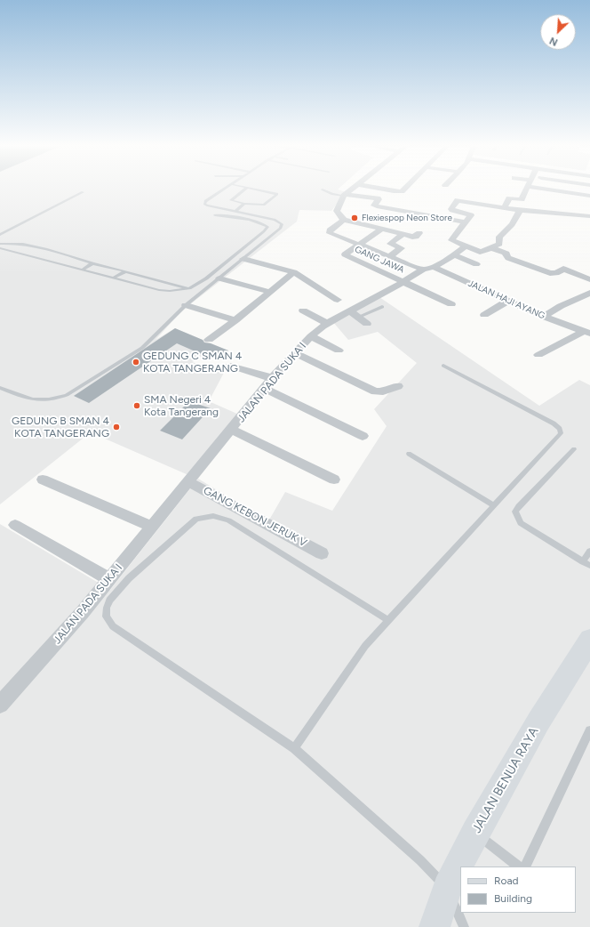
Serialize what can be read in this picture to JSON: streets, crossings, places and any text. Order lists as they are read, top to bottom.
{
  "streets": {
    "street": [
      "GANG JAWA",
      "JALAN HAJI AYANG",
      "JALAN PADA SUKA I",
      "GANG KEBON JERUK V",
      "JALAN BENUA RAYA"
    ]
  },
  "crossings": [
    ["GANG JAWA", "JALAN PADA SUKA I"],
    ["JALAN PADA SUKA I", "GANG KEBON JERUK V"]
  ],
  "places": [
    "Flexiespop Neon Store",
    "GEDUNG C SMAN 4 KOTA TANGERANG",
    "SMA Negeri 4 Kota Tangerang",
    "GEDUNG B SMAN 4 KOTA TANGERANG"
  ],
  "legend": ["Road", "Building"],
  "north": "bottom left"
}
